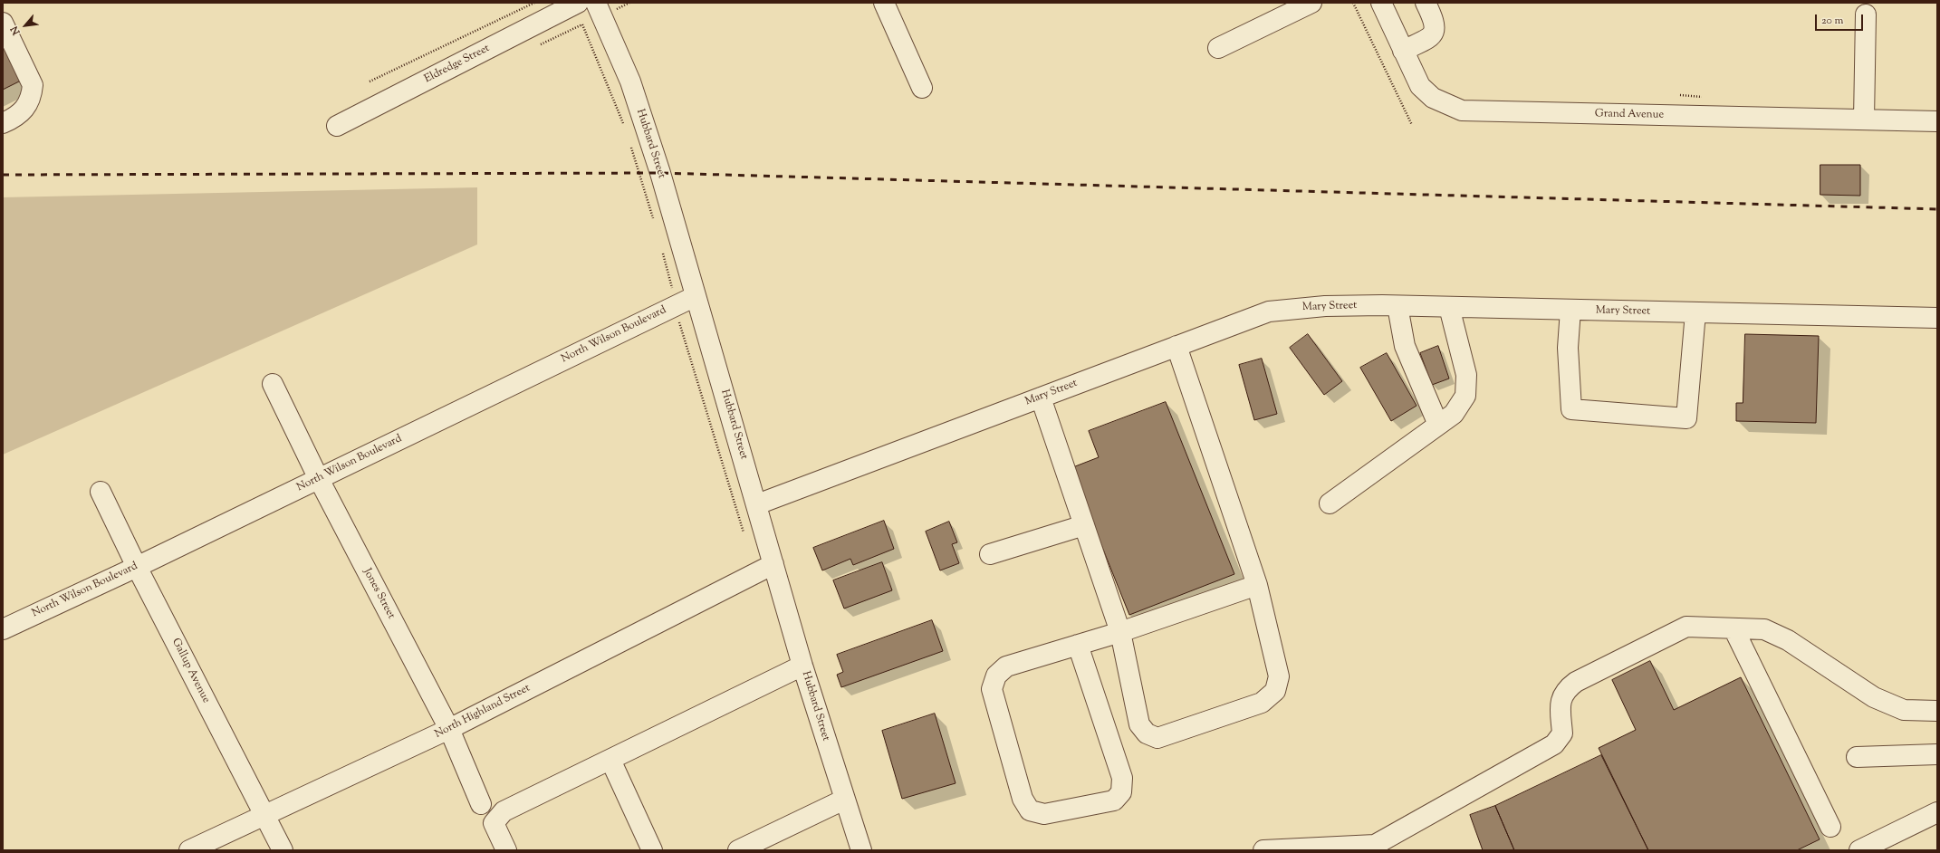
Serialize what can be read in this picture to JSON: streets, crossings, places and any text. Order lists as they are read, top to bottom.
{
  "streets": {
    "street": [
      "Eldredge Street",
      "Grand Avenue",
      "Hubbard Street",
      "Mary Street",
      "North Wilson Boulevard",
      "Jones Street",
      "Gallup Avenue",
      "North Highland Street"
    ]
  },
  "crossings": [
    ["Hubbard Street", "Mary Street"],
    ["Hubbard Street", "North Wilson Boulevard"],
    ["Hubbard Street", "North Highland Street"],
    ["North Wilson Boulevard", "Jones Street"],
    ["North Wilson Boulevard", "Gallup Avenue"],
    ["Jones Street", "North Highland Street"],
    ["Gallup Avenue", "North Highland Street"]
  ],
  "scale_bar": "20 m",
  "north": "bottom left"
}
